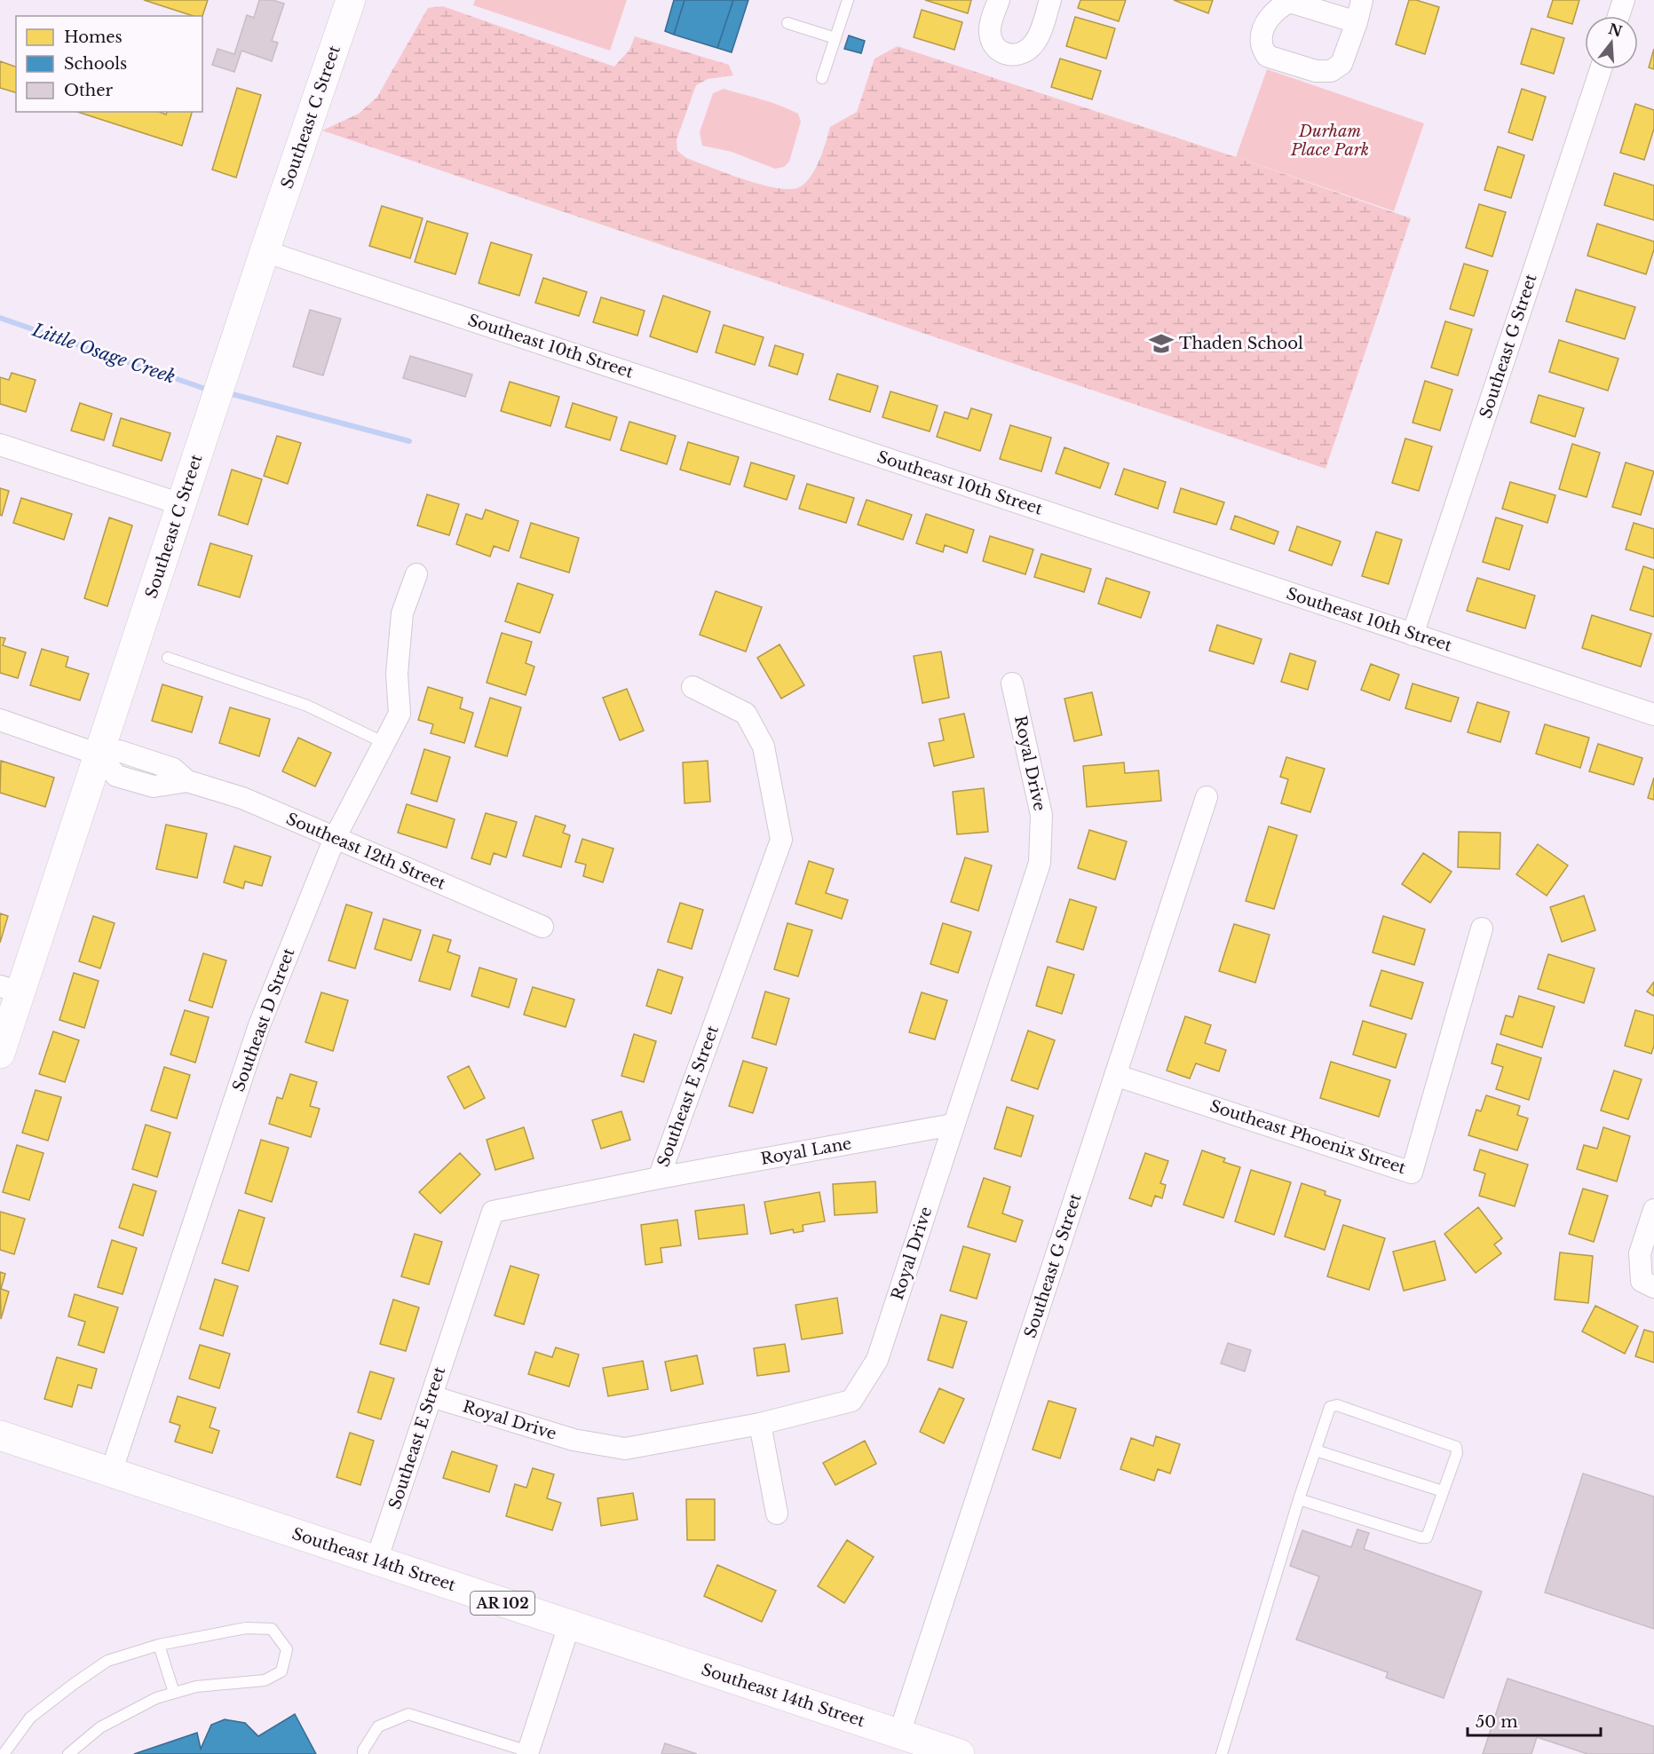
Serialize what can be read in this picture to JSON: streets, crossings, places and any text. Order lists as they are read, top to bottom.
{
  "streets": {
    "street": [
      "Southeast C Street",
      "Southeast 10th Street",
      "Southeast G Street",
      "Royal Drive",
      "Southeast 12th Street",
      "Southeast D Street",
      "Southeast E Street",
      "Southeast Phoenix Street",
      "Royal Lane",
      "Southeast 14th Street",
      "AR 102"
    ]
  },
  "crossings": [
    ["Southeast C Street", "Southeast 10th Street"],
    ["Southeast C Street", "Southeast 12th Street"],
    ["Southeast 10th Street", "Southeast G Street"],
    ["Southeast G Street", "Southeast Phoenix Street"],
    ["Southeast G Street", "Southeast 14th Street"],
    ["Royal Drive", "Southeast E Street"],
    ["Royal Drive", "Royal Lane"],
    ["Southeast 12th Street", "Southeast D Street"],
    ["Southeast D Street", "Southeast 14th Street"],
    ["Southeast E Street", "Royal Lane"],
    ["Southeast E Street", "Southeast 14th Street"]
  ],
  "water": ["Little Osage Creek"],
  "parks": ["Durham Place Park"],
  "places": {
    "school or university": ["Thaden School"]
  },
  "legend": ["Homes", "Schools", "Other"],
  "scale_bar": "50 m",
  "north": "top"
}
